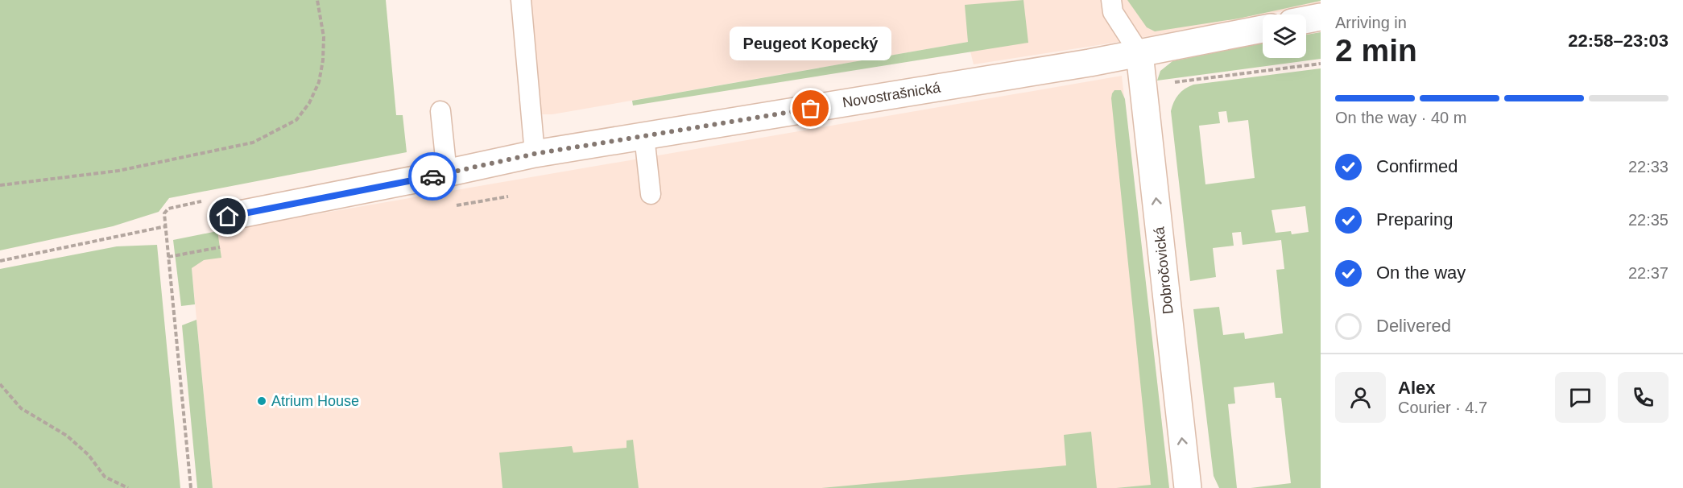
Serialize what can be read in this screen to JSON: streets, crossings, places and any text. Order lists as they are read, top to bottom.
{
  "streets": {
    "street": ["Novostrašnická", "Dobročovická"]
  },
  "crossings": [
    ["Novostrašnická", "Dobročovická"]
  ],
  "one_way": ["Dobročovická"],
  "places": ["Peugeot Kopecký", "Atrium House"],
  "page": {
    "heading": ["2 min", "Arriving in", "22:58–23:03"],
    "panel": ["Alex", "Courier · 4.7"],
    "bubble": "Peugeot Kopecký",
    "bar": "On the way · 40 m",
    "list": [
      ["Confirmed", "22:33"],
      ["Preparing", "22:35"],
      ["On the way", "22:37"],
      "Delivered"
    ]
  }
}
